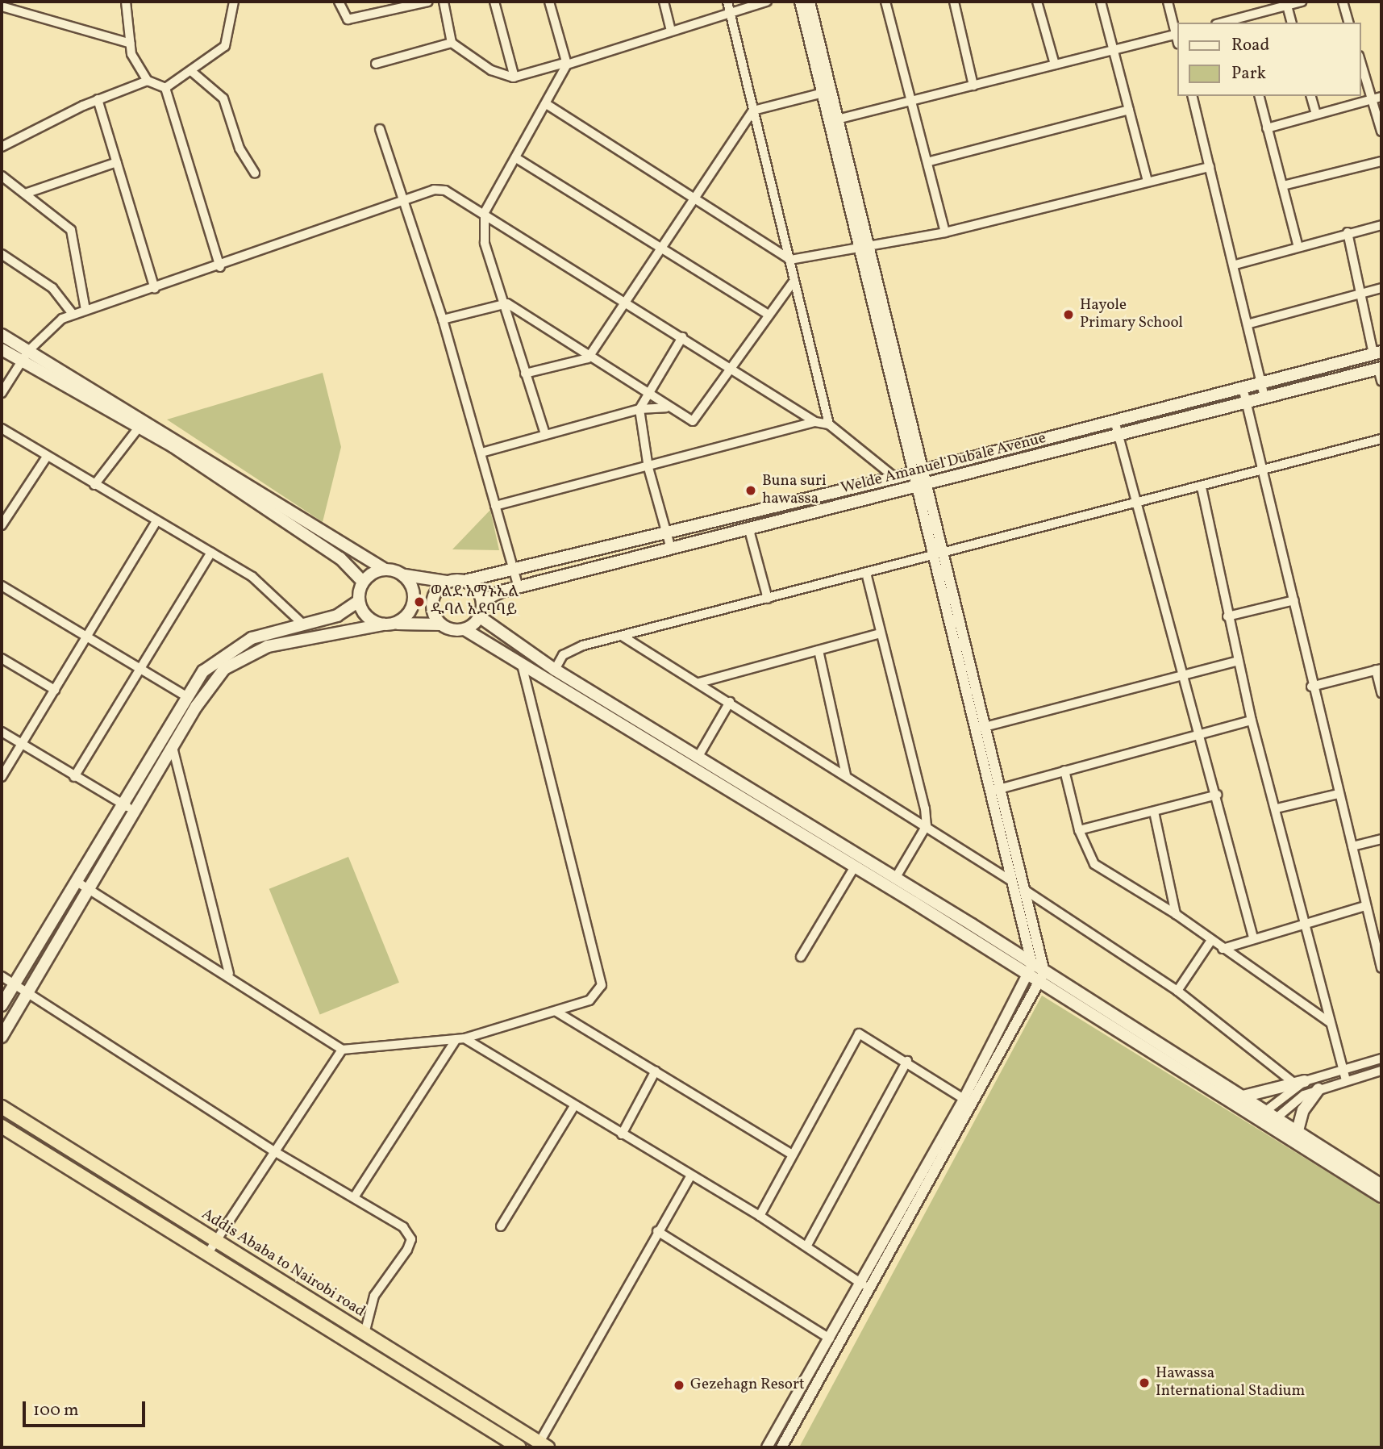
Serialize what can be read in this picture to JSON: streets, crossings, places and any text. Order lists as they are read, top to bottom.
{
  "streets": {
    "highway": ["Addis Ababa to Nairobi road"],
    "main road": ["Welde Amanuel Dubale Avenue"]
  },
  "places": [
    "Hayole Primary School",
    "Buna suri hawassa",
    "ወልደ አማኑኤል ዱባለ አደባባይ",
    "Hawassa International Stadium",
    "Gezehagn Resort"
  ],
  "legend": ["Road", "Park"],
  "scale_bar": "100 m"
}
